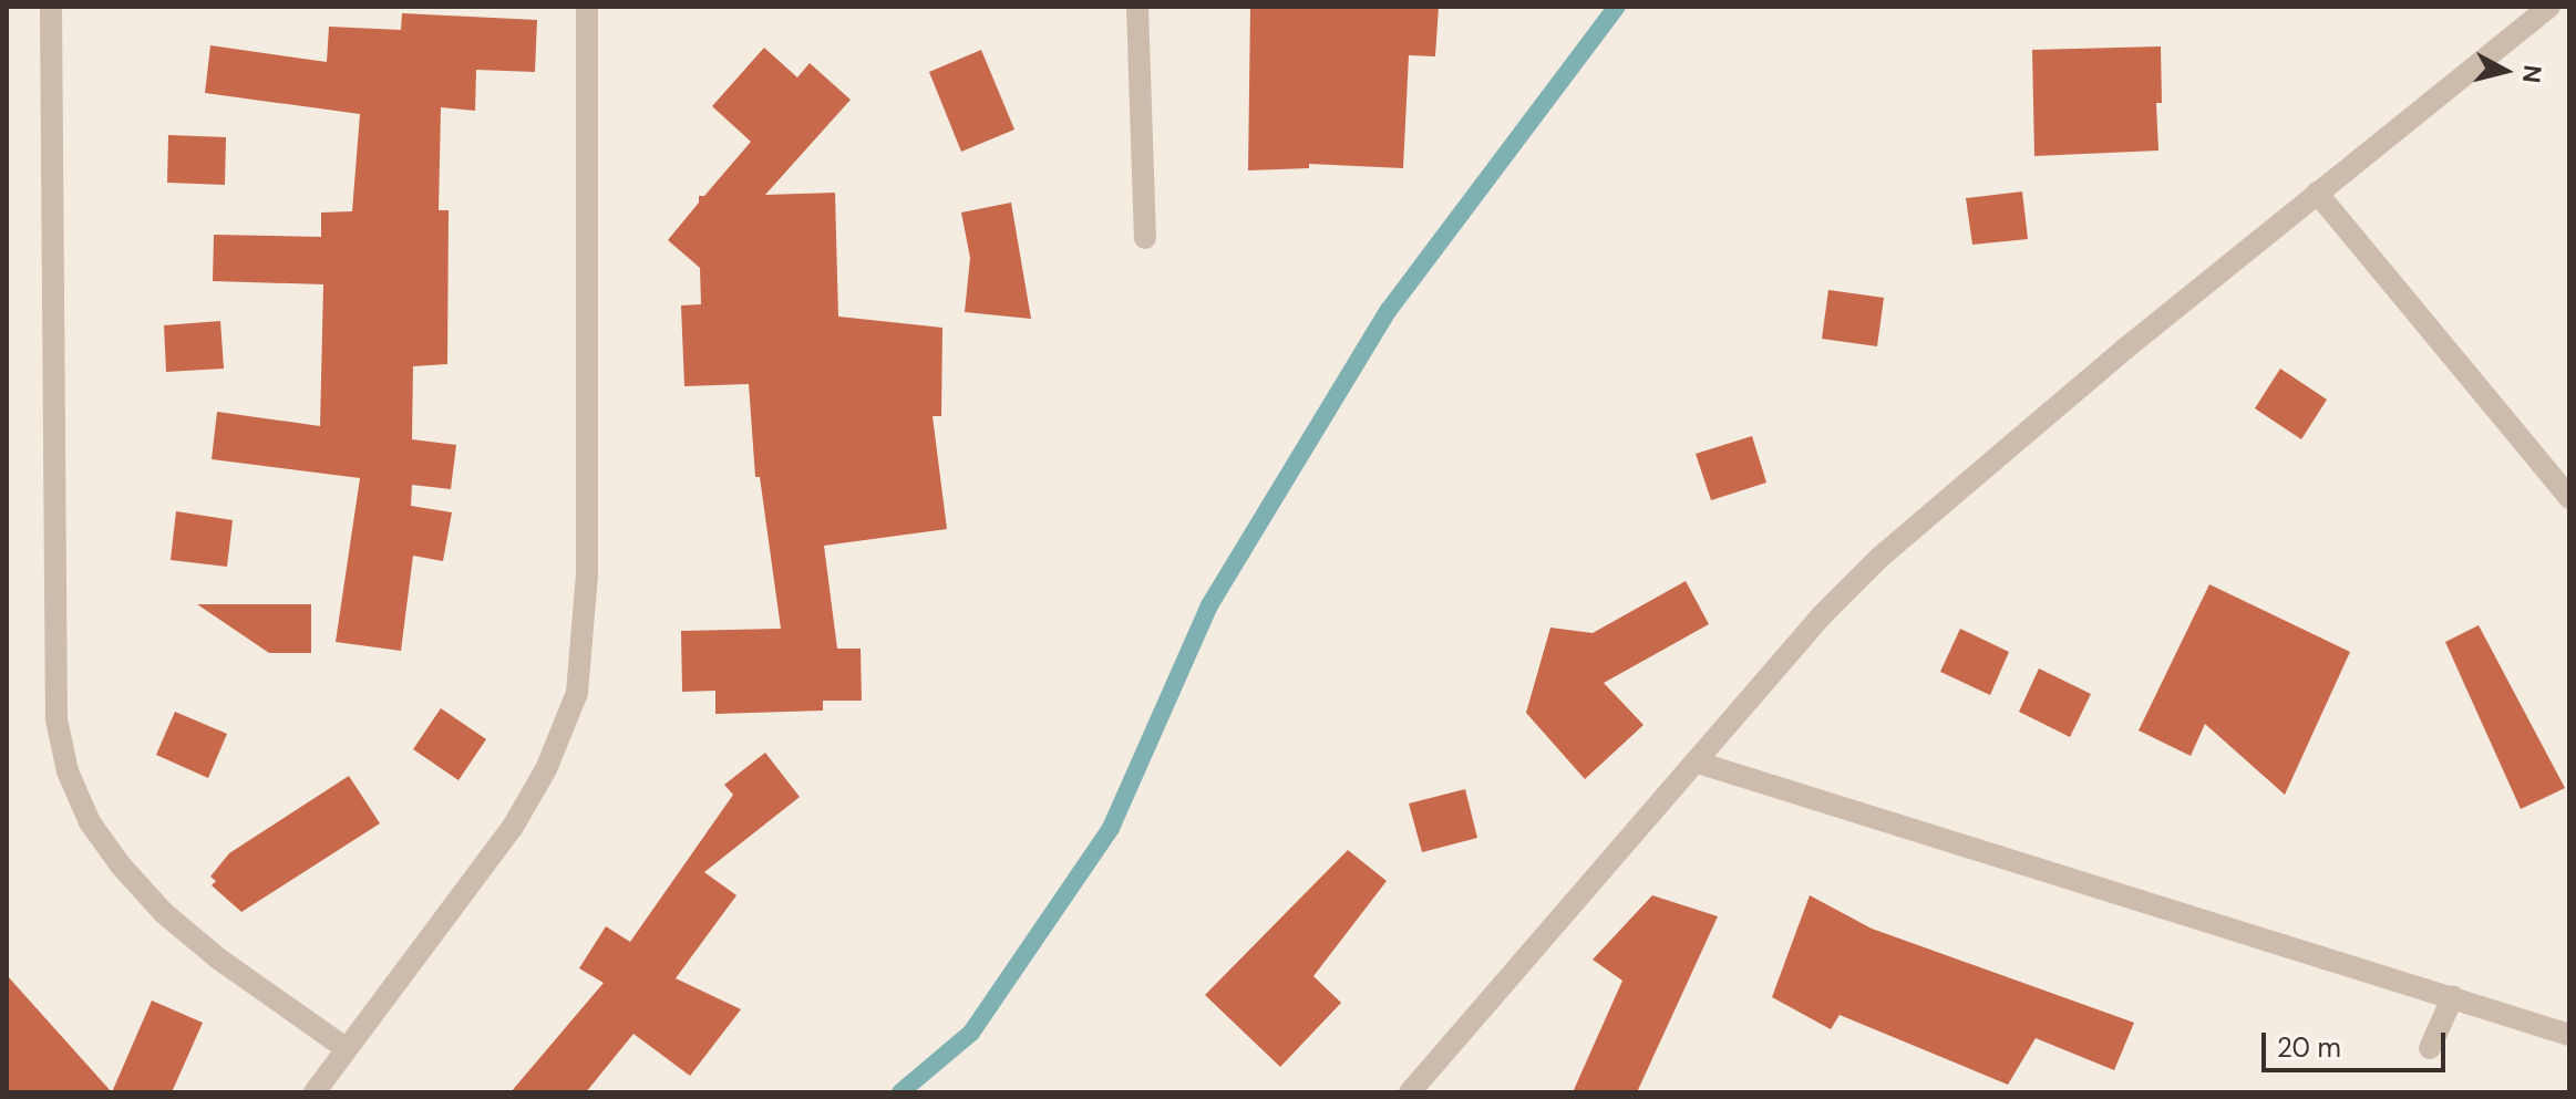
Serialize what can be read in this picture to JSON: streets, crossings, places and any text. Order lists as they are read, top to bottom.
{
  "scale_bar": "20 m",
  "north": "right"
}
